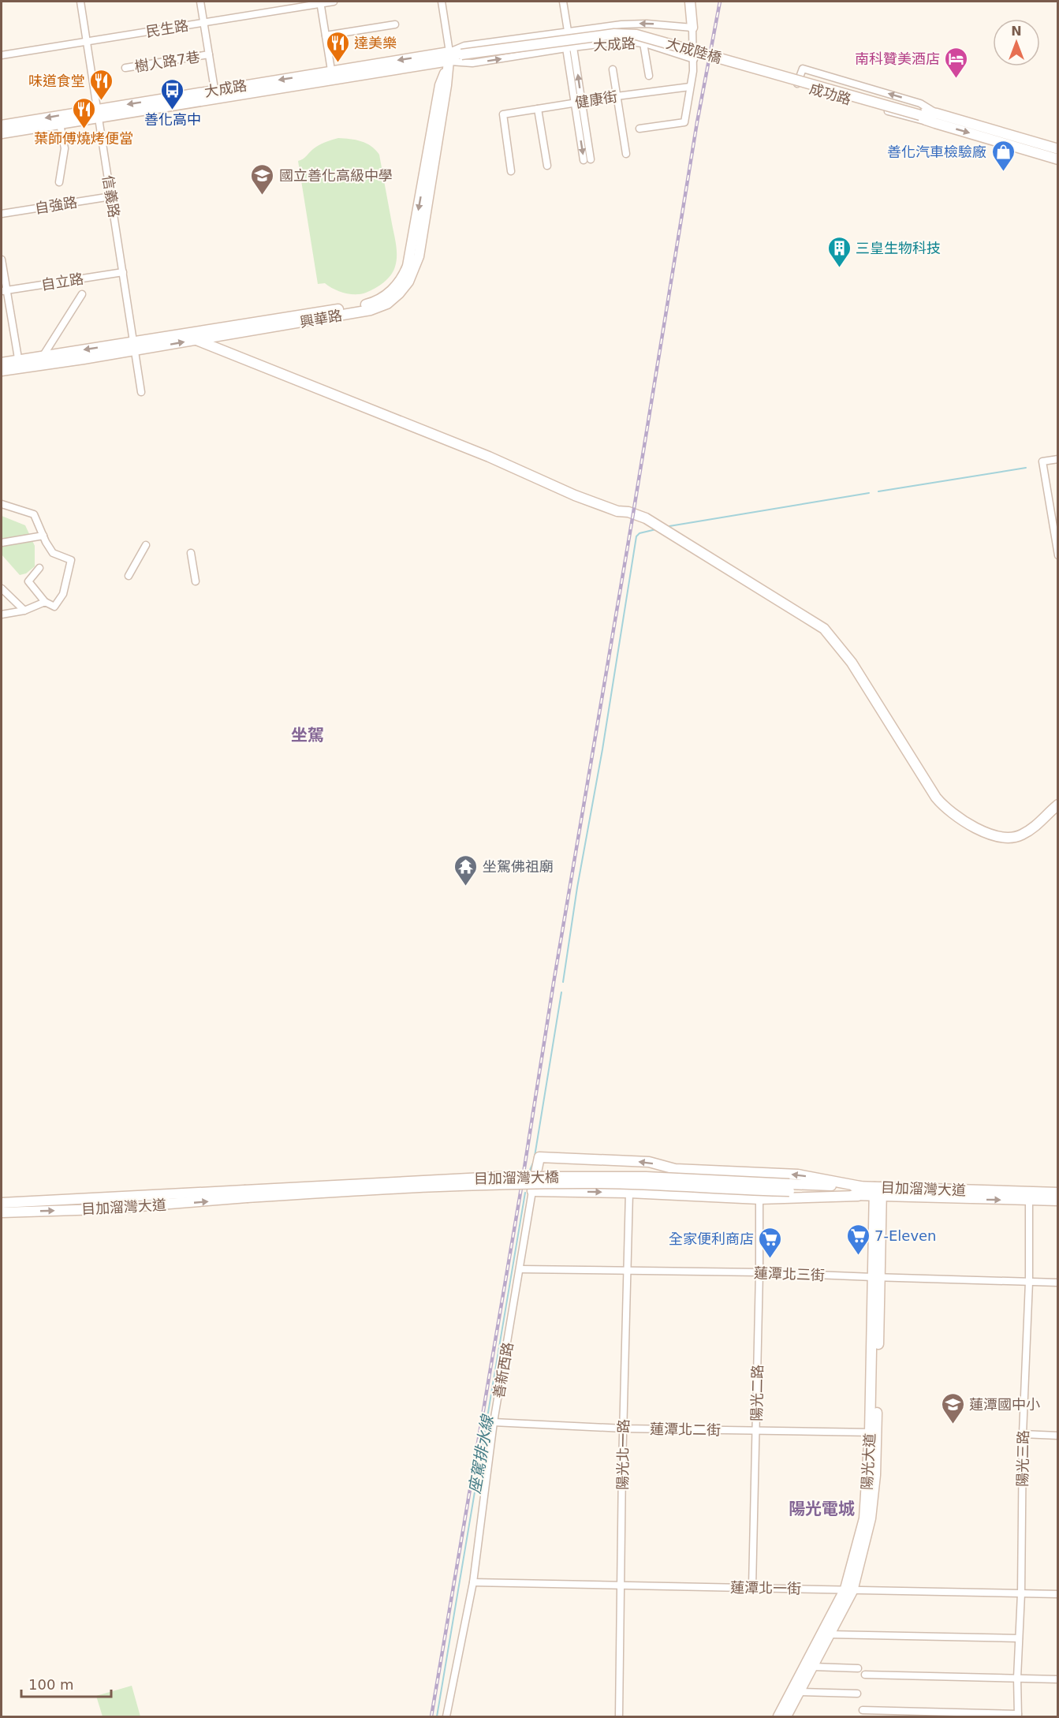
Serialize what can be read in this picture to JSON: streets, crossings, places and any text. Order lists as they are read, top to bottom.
{
  "streets": {
    "street": [
      "民生路",
      "大成路",
      "大成陸橋",
      "樹人路7巷",
      "成功路",
      "健康街",
      "信義路",
      "自強路",
      "自立路",
      "興華路",
      "目加溜灣大橋",
      "目加溜灣大道",
      "蓮潭北三街",
      "善新西路",
      "陽光二路",
      "蓮潭北二街",
      "陽光北一路",
      "陽光三路",
      "陽光大道",
      "蓮潭北一街"
    ]
  },
  "crossings": [
    ["民生路", "信義路"],
    ["大成路", "大成陸橋"],
    ["大成路", "信義路"],
    ["大成路", "興華路"],
    ["大成陸橋", "成功路"],
    ["信義路", "自強路"],
    ["信義路", "自立路"],
    ["信義路", "興華路"],
    ["目加溜灣大橋", "目加溜灣大道"],
    ["目加溜灣大道", "陽光三路"],
    ["目加溜灣大道", "陽光大道"],
    ["蓮潭北三街", "善新西路"],
    ["蓮潭北三街", "陽光二路"],
    ["蓮潭北三街", "陽光北一路"],
    ["蓮潭北三街", "陽光三路"],
    ["蓮潭北三街", "陽光大道"],
    ["善新西路", "蓮潭北二街"],
    ["善新西路", "蓮潭北一街"],
    ["陽光二路", "蓮潭北二街"],
    ["陽光二路", "蓮潭北一街"],
    ["蓮潭北二街", "陽光北一路"],
    ["蓮潭北二街", "陽光大道"],
    ["陽光北一路", "蓮潭北一街"],
    ["陽光三路", "蓮潭北一街"],
    ["陽光大道", "蓮潭北一街"]
  ],
  "districts": ["坐駕", "陽光電城"],
  "water": ["座駕排水線"],
  "places": {
    "restaurant": ["達美樂", "味道食堂", "葉師傅燒烤便當"],
    "hotel": ["南科贊美酒店"],
    "bus stop": ["善化高中"],
    "shop": ["善化汽車檢驗廠"],
    "school or university": ["國立善化高級中學", "蓮潭國中小"],
    "building": ["三皇生物科技"],
    "temple": ["坐駕佛祖廟"],
    "supermarket": ["7-Eleven", "全家便利商店"]
  },
  "scale_bar": "100 m",
  "north": "top"
}
